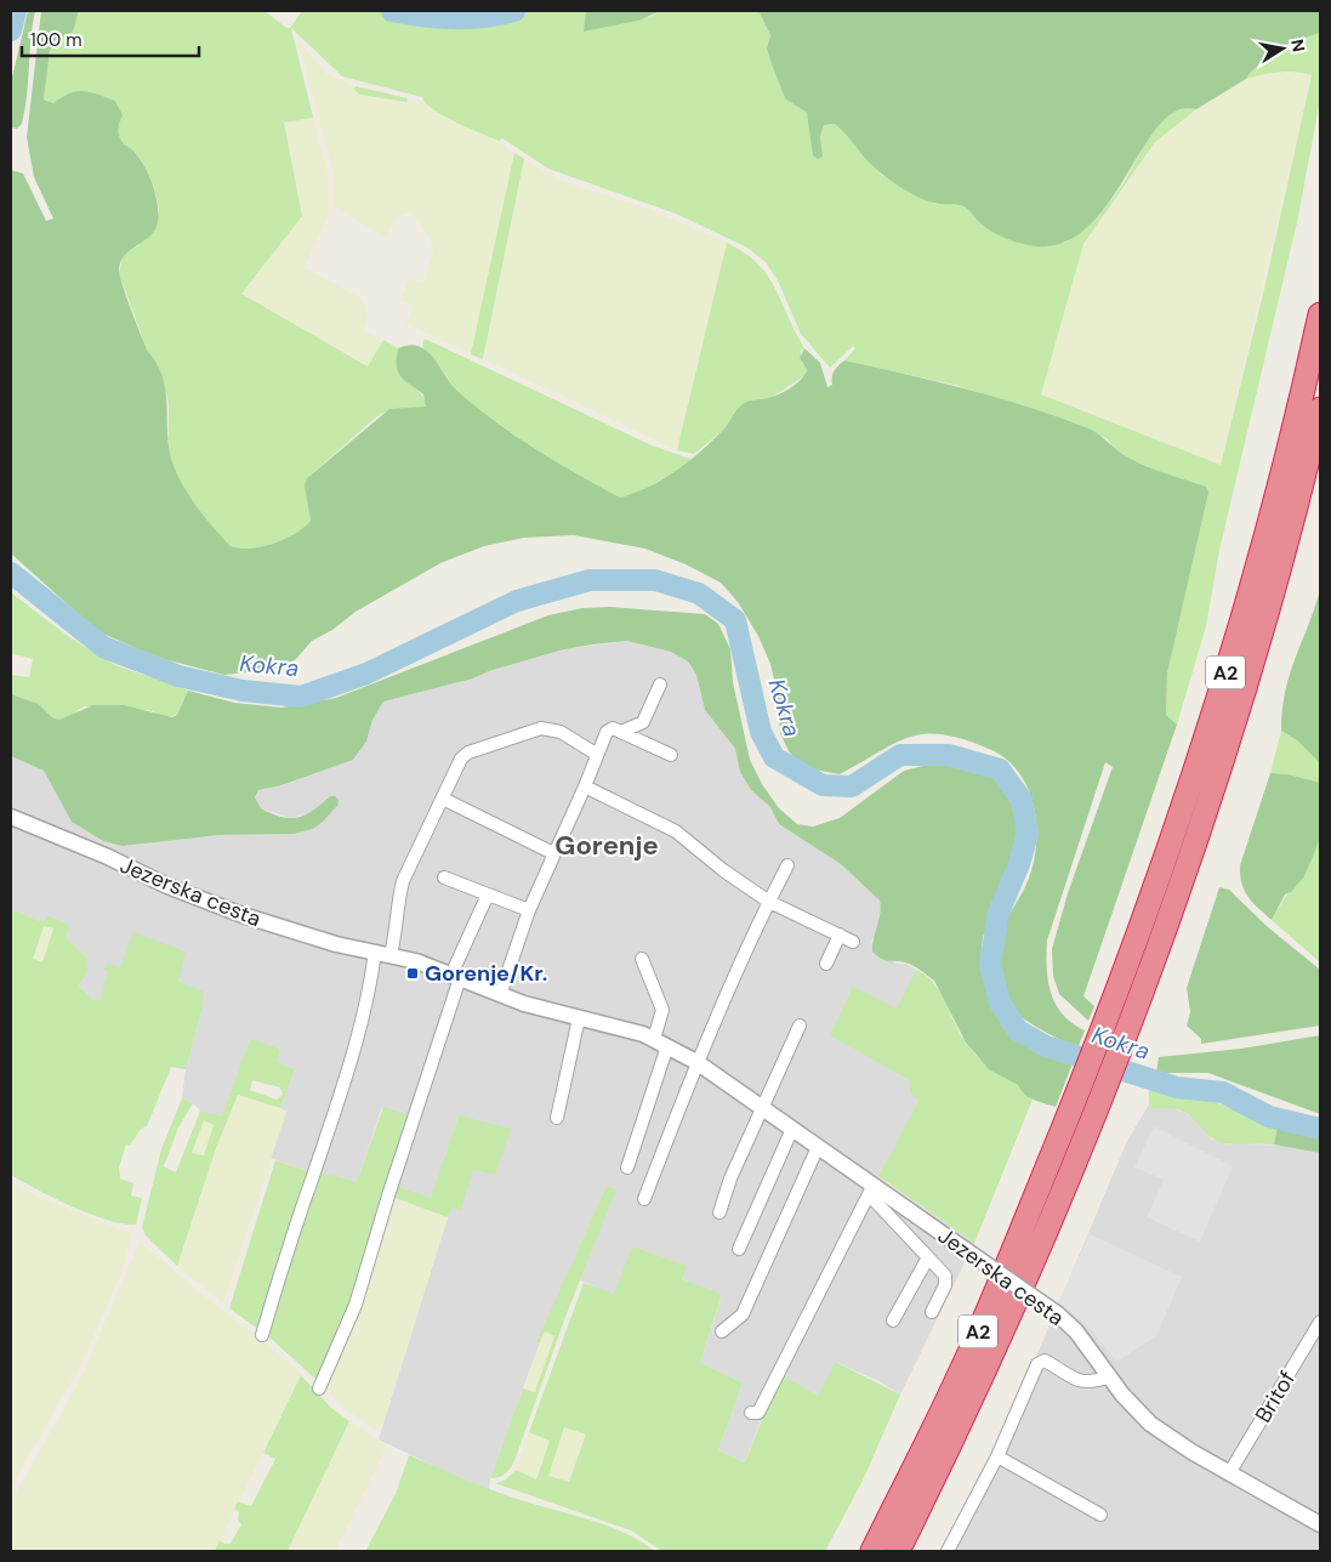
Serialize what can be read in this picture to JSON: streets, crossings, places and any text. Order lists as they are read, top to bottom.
{
  "streets": {
    "highway": ["A2"],
    "street": ["Jezerska cesta", "Britof"]
  },
  "crossings": [
    ["Jezerska cesta", "Britof"]
  ],
  "districts": ["Gorenje"],
  "water": ["Kokra"],
  "places": {
    "transit": ["Gorenje/Kr."]
  },
  "scale_bar": "100 m",
  "north": "right"
}
